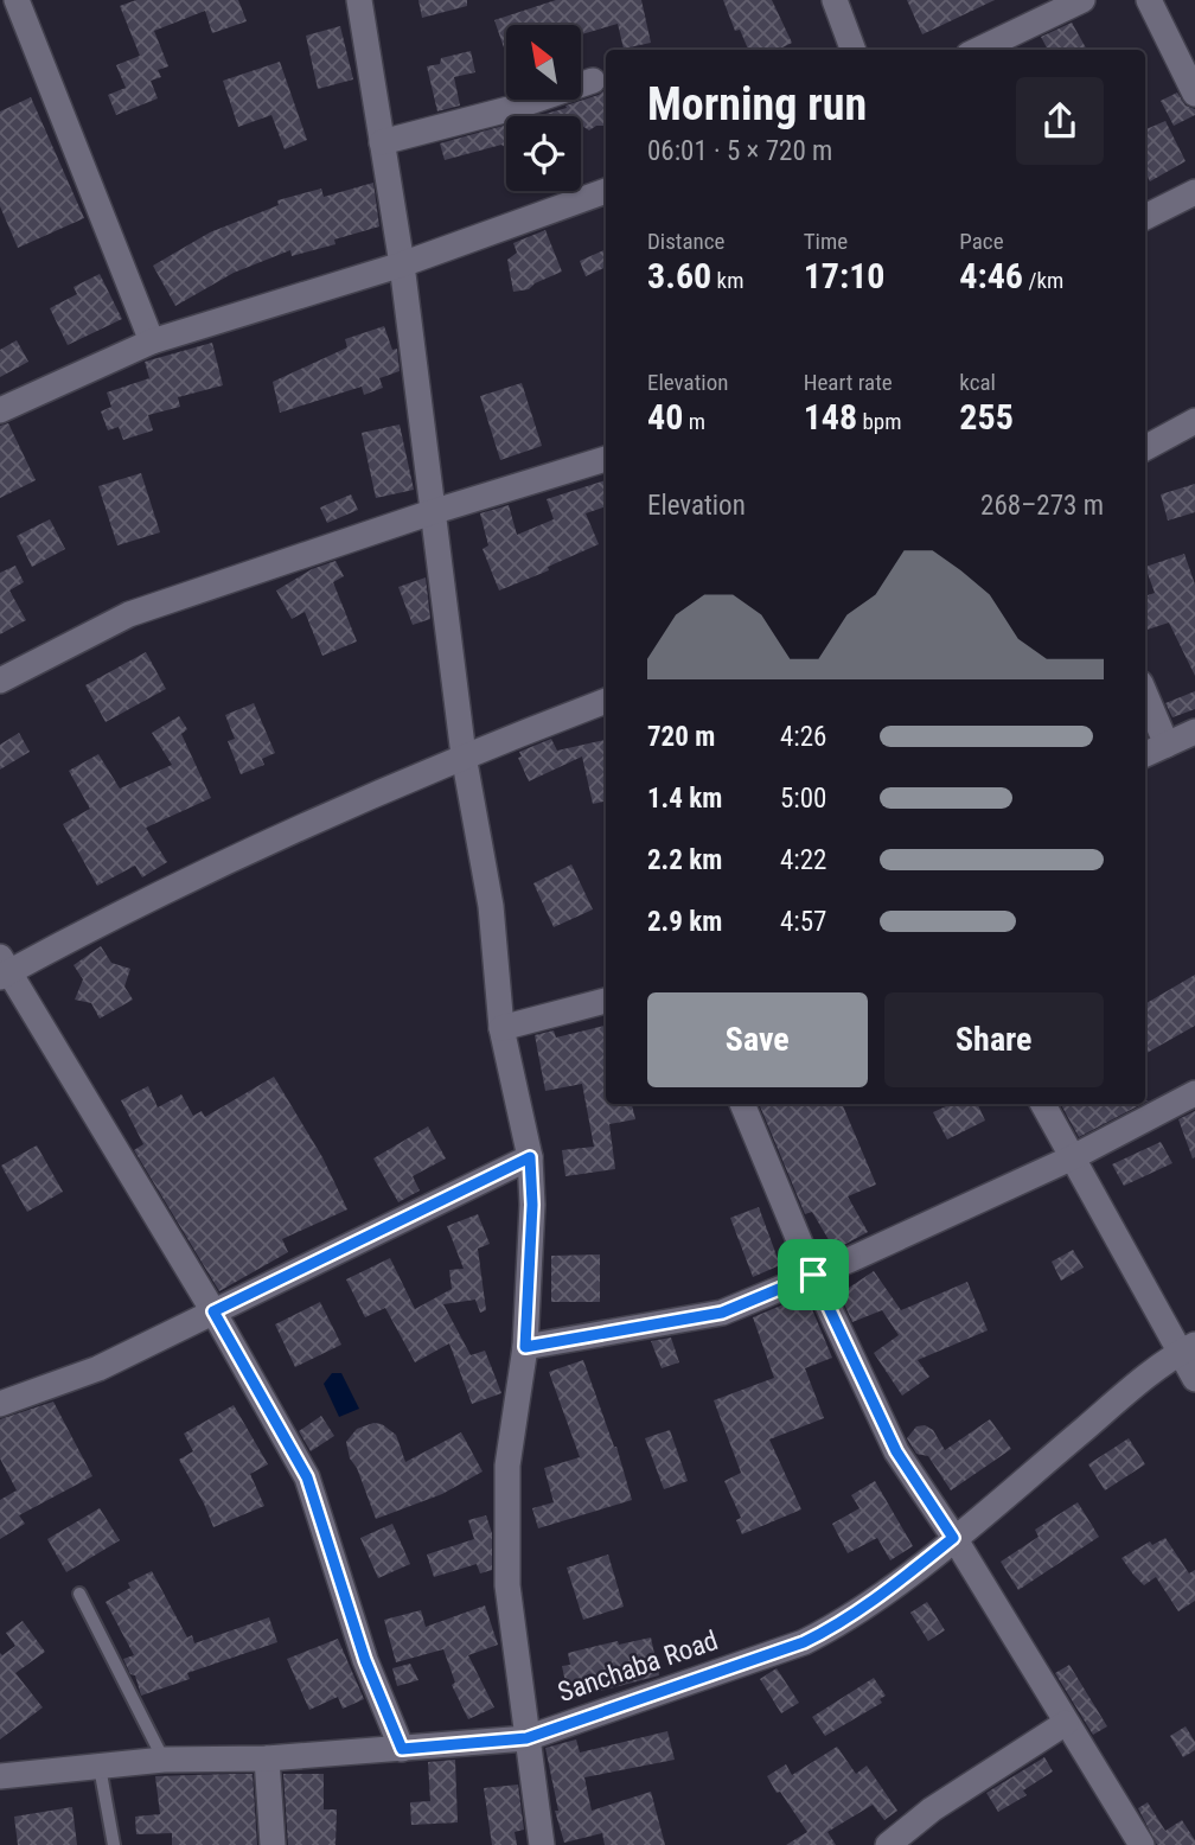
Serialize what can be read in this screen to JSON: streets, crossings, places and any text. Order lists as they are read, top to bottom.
{
  "streets": {
    "street": ["Sanchaba Road"]
  },
  "north": "top left",
  "page": {
    "heading": ["Morning run", "06:01 · 5 × 720 m"],
    "stats": [
      ["Distance", "3.60 km"],
      ["Time", "17:10"],
      ["Pace", "4:46 /km"],
      ["Elevation", "40 m"],
      ["Heart rate", "148 bpm"],
      ["kcal", "255"]
    ],
    "chart": ["Elevation", "268–273 m"],
    "list": [
      {
        "name": "720 m",
        "note": "4:26"
      },
      {
        "name": "1.4 km",
        "note": "5:00"
      },
      {
        "name": "2.2 km",
        "note": "4:22"
      },
      {
        "name": "2.9 km",
        "note": "4:57"
      }
    ],
    "buttons": ["Save", "Share"]
  }
}
